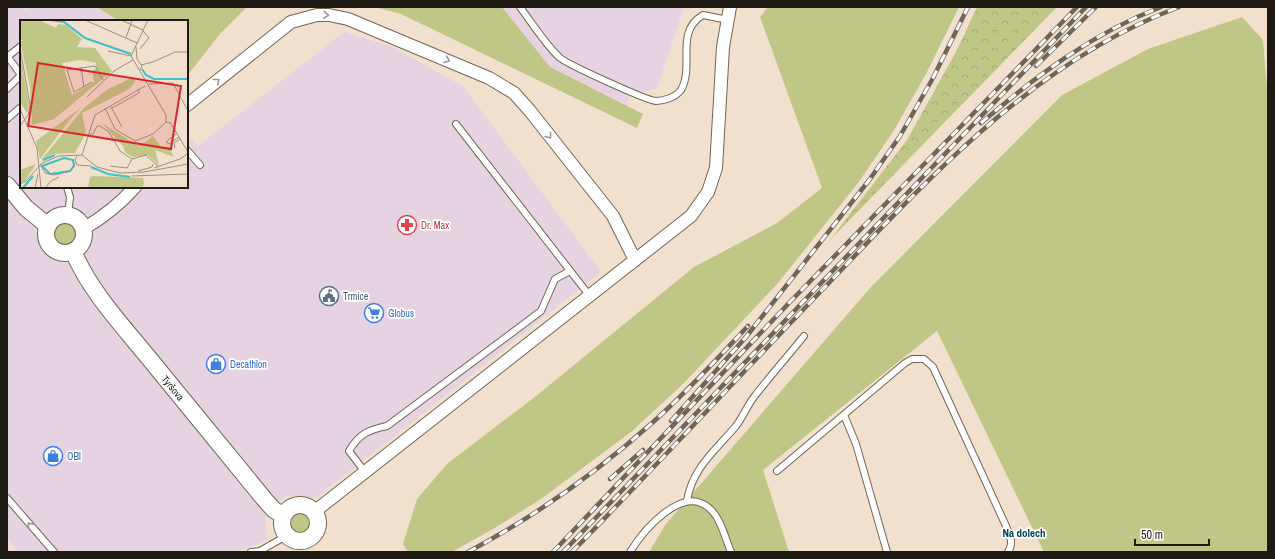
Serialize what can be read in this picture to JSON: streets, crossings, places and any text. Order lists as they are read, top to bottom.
{
  "streets": {
    "main road": ["Tyršova"]
  },
  "districts": ["Na dolech"],
  "places": {
    "pharmacy": ["Dr. Max"],
    "public building": ["Trmice"],
    "supermarket": ["Globus"],
    "shop": ["Decathlon", "OBI"]
  },
  "scale_bar": "50 m"
}
